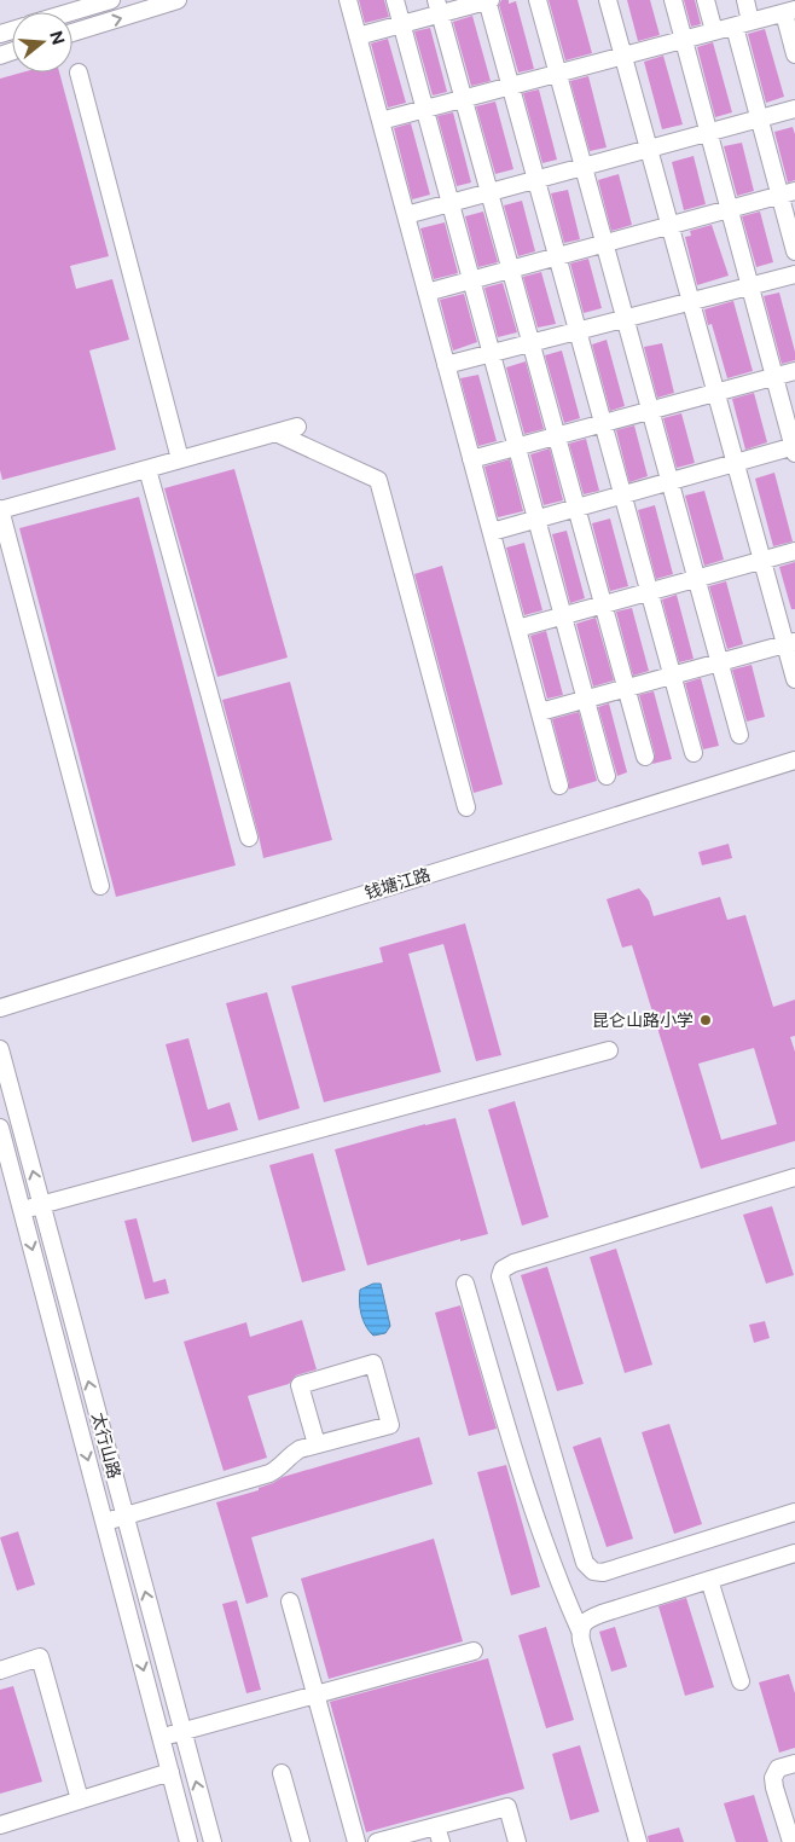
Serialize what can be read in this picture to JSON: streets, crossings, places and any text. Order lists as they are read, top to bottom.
{
  "streets": {
    "street": ["钱塘江路", "太行山路"]
  },
  "places": ["昆仑山路小学"],
  "north": "right"
}
